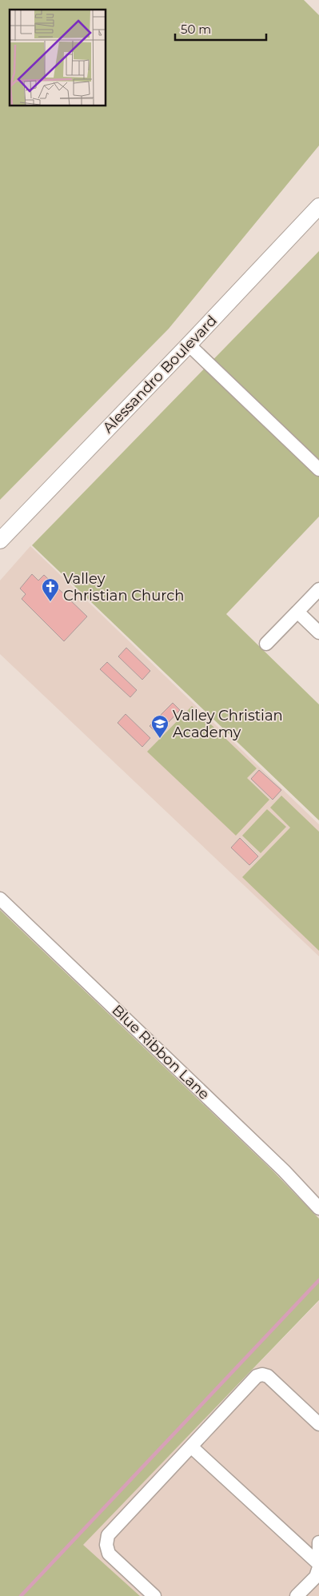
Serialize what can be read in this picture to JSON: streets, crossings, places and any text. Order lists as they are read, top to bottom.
{
  "streets": {
    "main road": ["Alessandro Boulevard"],
    "street": ["Blue Ribbon Lane"]
  },
  "places": {
    "church": ["Valley Christian Church"],
    "school or university": ["Valley Christian Academy"]
  },
  "scale_bar": "50 m"
}
